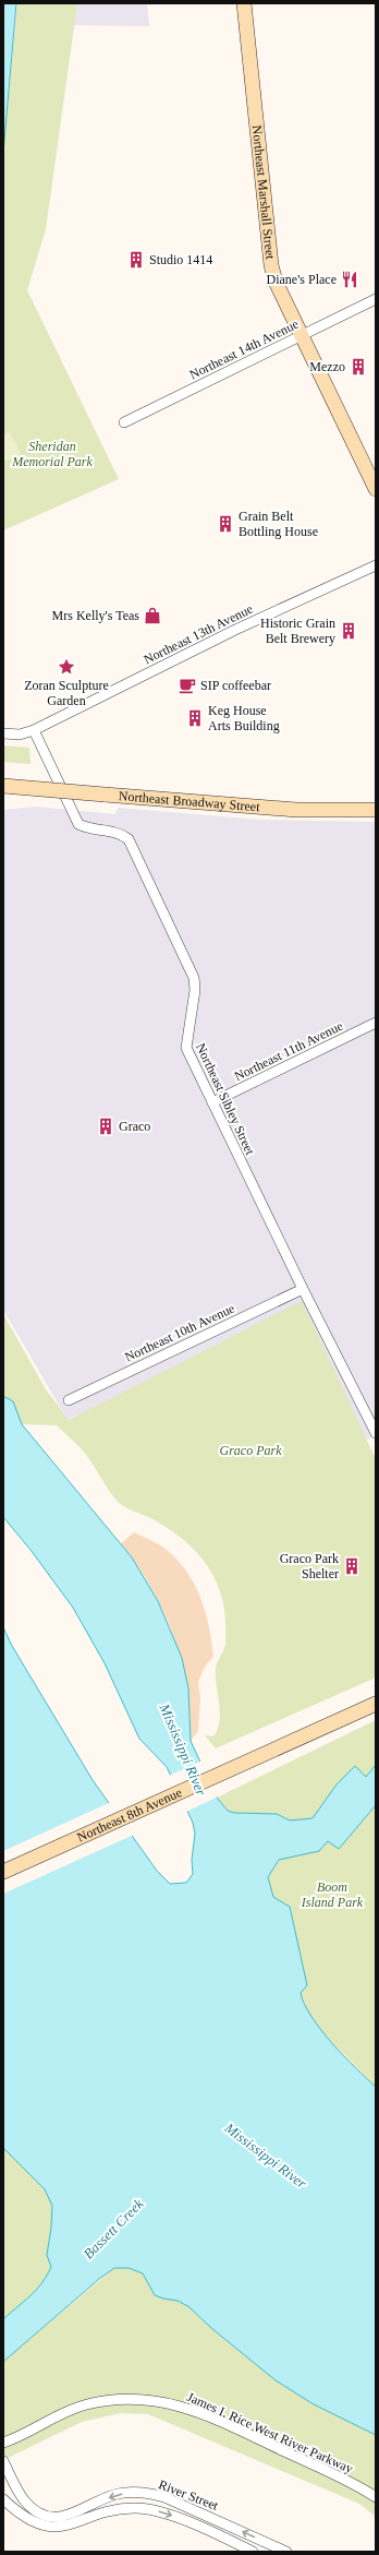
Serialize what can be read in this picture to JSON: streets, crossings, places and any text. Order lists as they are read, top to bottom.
{
  "streets": {
    "main road": ["Northeast Marshall Street", "Northeast Broadway Street", "Northeast 8th Avenue"],
    "street": [
      "Northeast 14th Avenue",
      "Northeast 13th Avenue",
      "Northeast 11th Avenue",
      "Northeast Sibley Street",
      "Northeast 10th Avenue",
      "James I. Rice West River Parkway",
      "River Street"
    ]
  },
  "crossings": [
    ["Northeast Marshall Street", "Northeast 14th Avenue"],
    ["Northeast 13th Avenue", "Northeast Sibley Street"],
    ["Northeast 11th Avenue", "Northeast Sibley Street"],
    ["Northeast Sibley Street", "Northeast 10th Avenue"]
  ],
  "water": ["Mississippi River", "Bassett Creek"],
  "parks": ["Sheridan Memorial Park", "Graco Park", "Boom Island Park"],
  "places": {
    "building": [
      "Studio 1414",
      "Mezzo",
      "Grain Belt Bottling House",
      "Historic Grain Belt Brewery",
      "Keg House Arts Building",
      "Graco",
      "Graco Park Shelter"
    ],
    "restaurant": ["Diane's Place"],
    "shop": ["Mrs Kelly's Teas"],
    "place": ["Zoran Sculpture Garden"],
    "cafe": ["SIP coffeebar"]
  }
}
